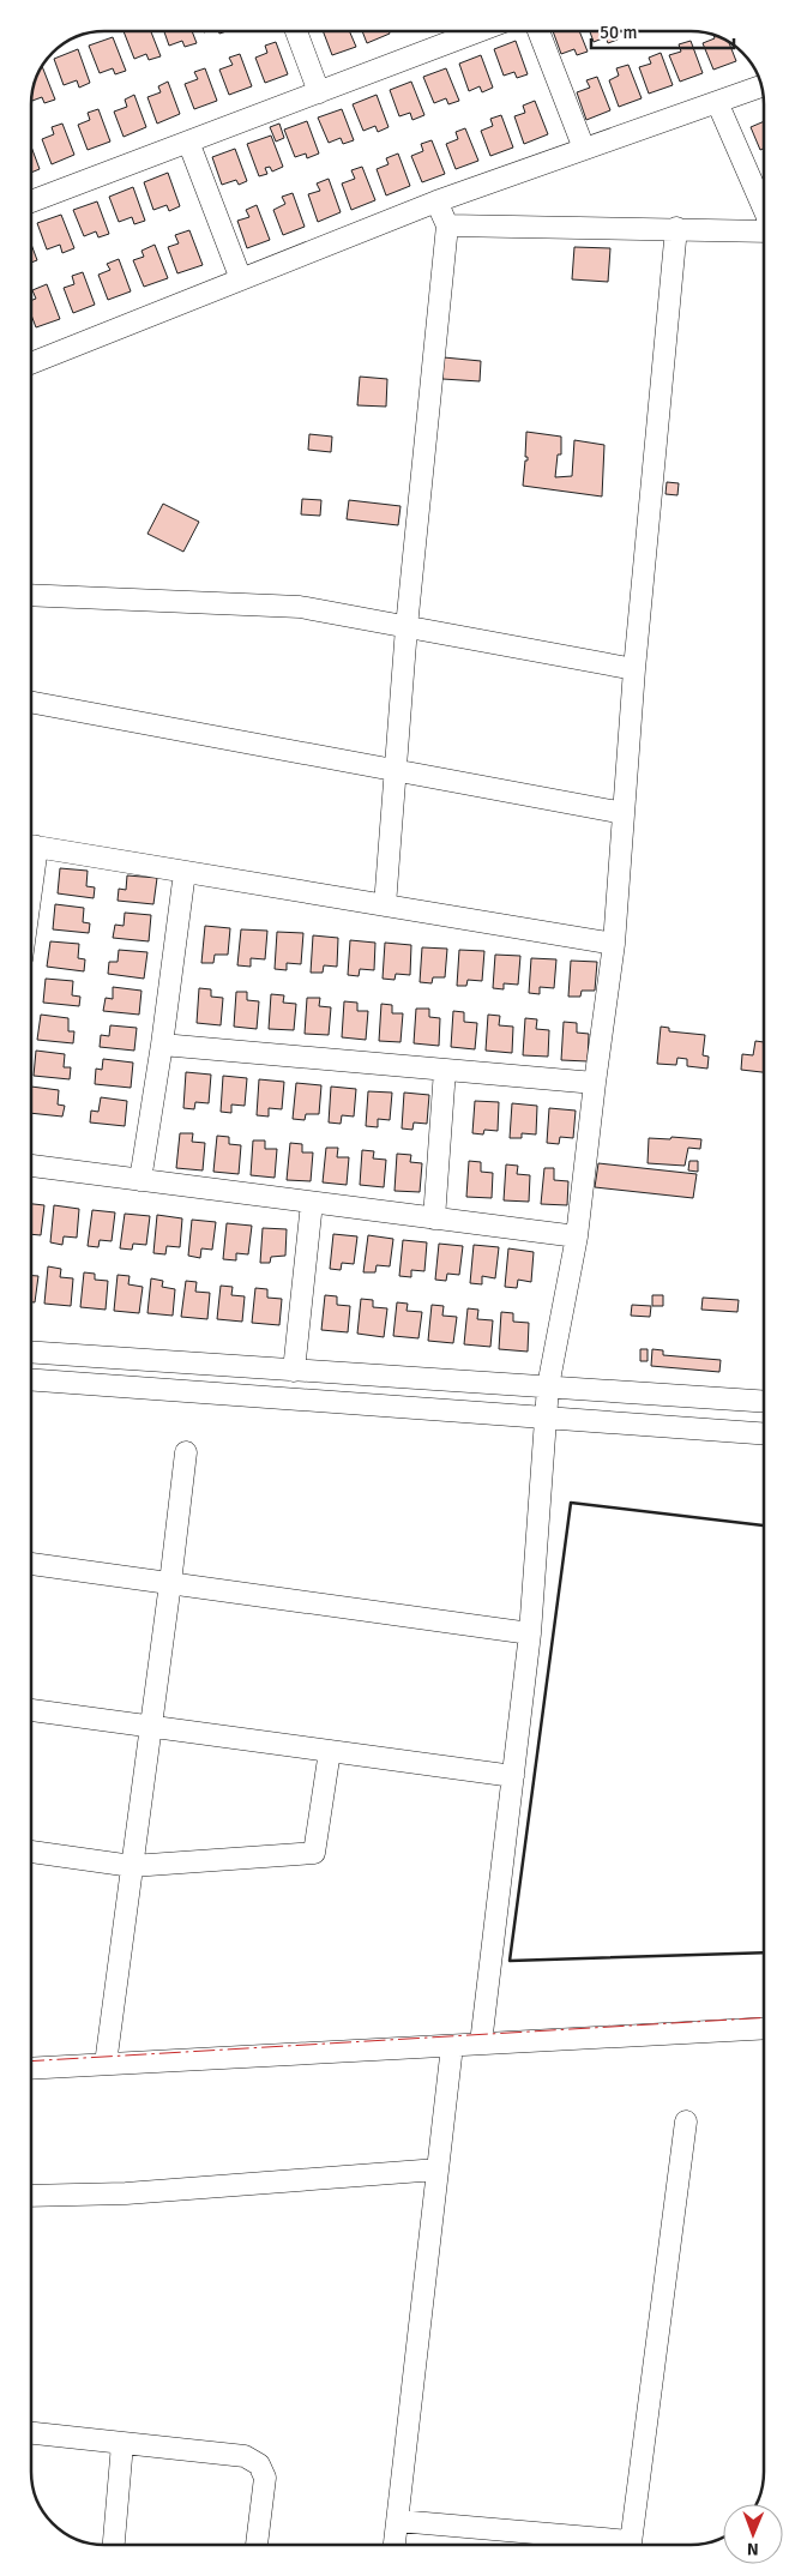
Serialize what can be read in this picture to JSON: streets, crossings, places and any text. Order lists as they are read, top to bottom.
{
  "scale_bar": "50 m",
  "north": "bottom"
}
